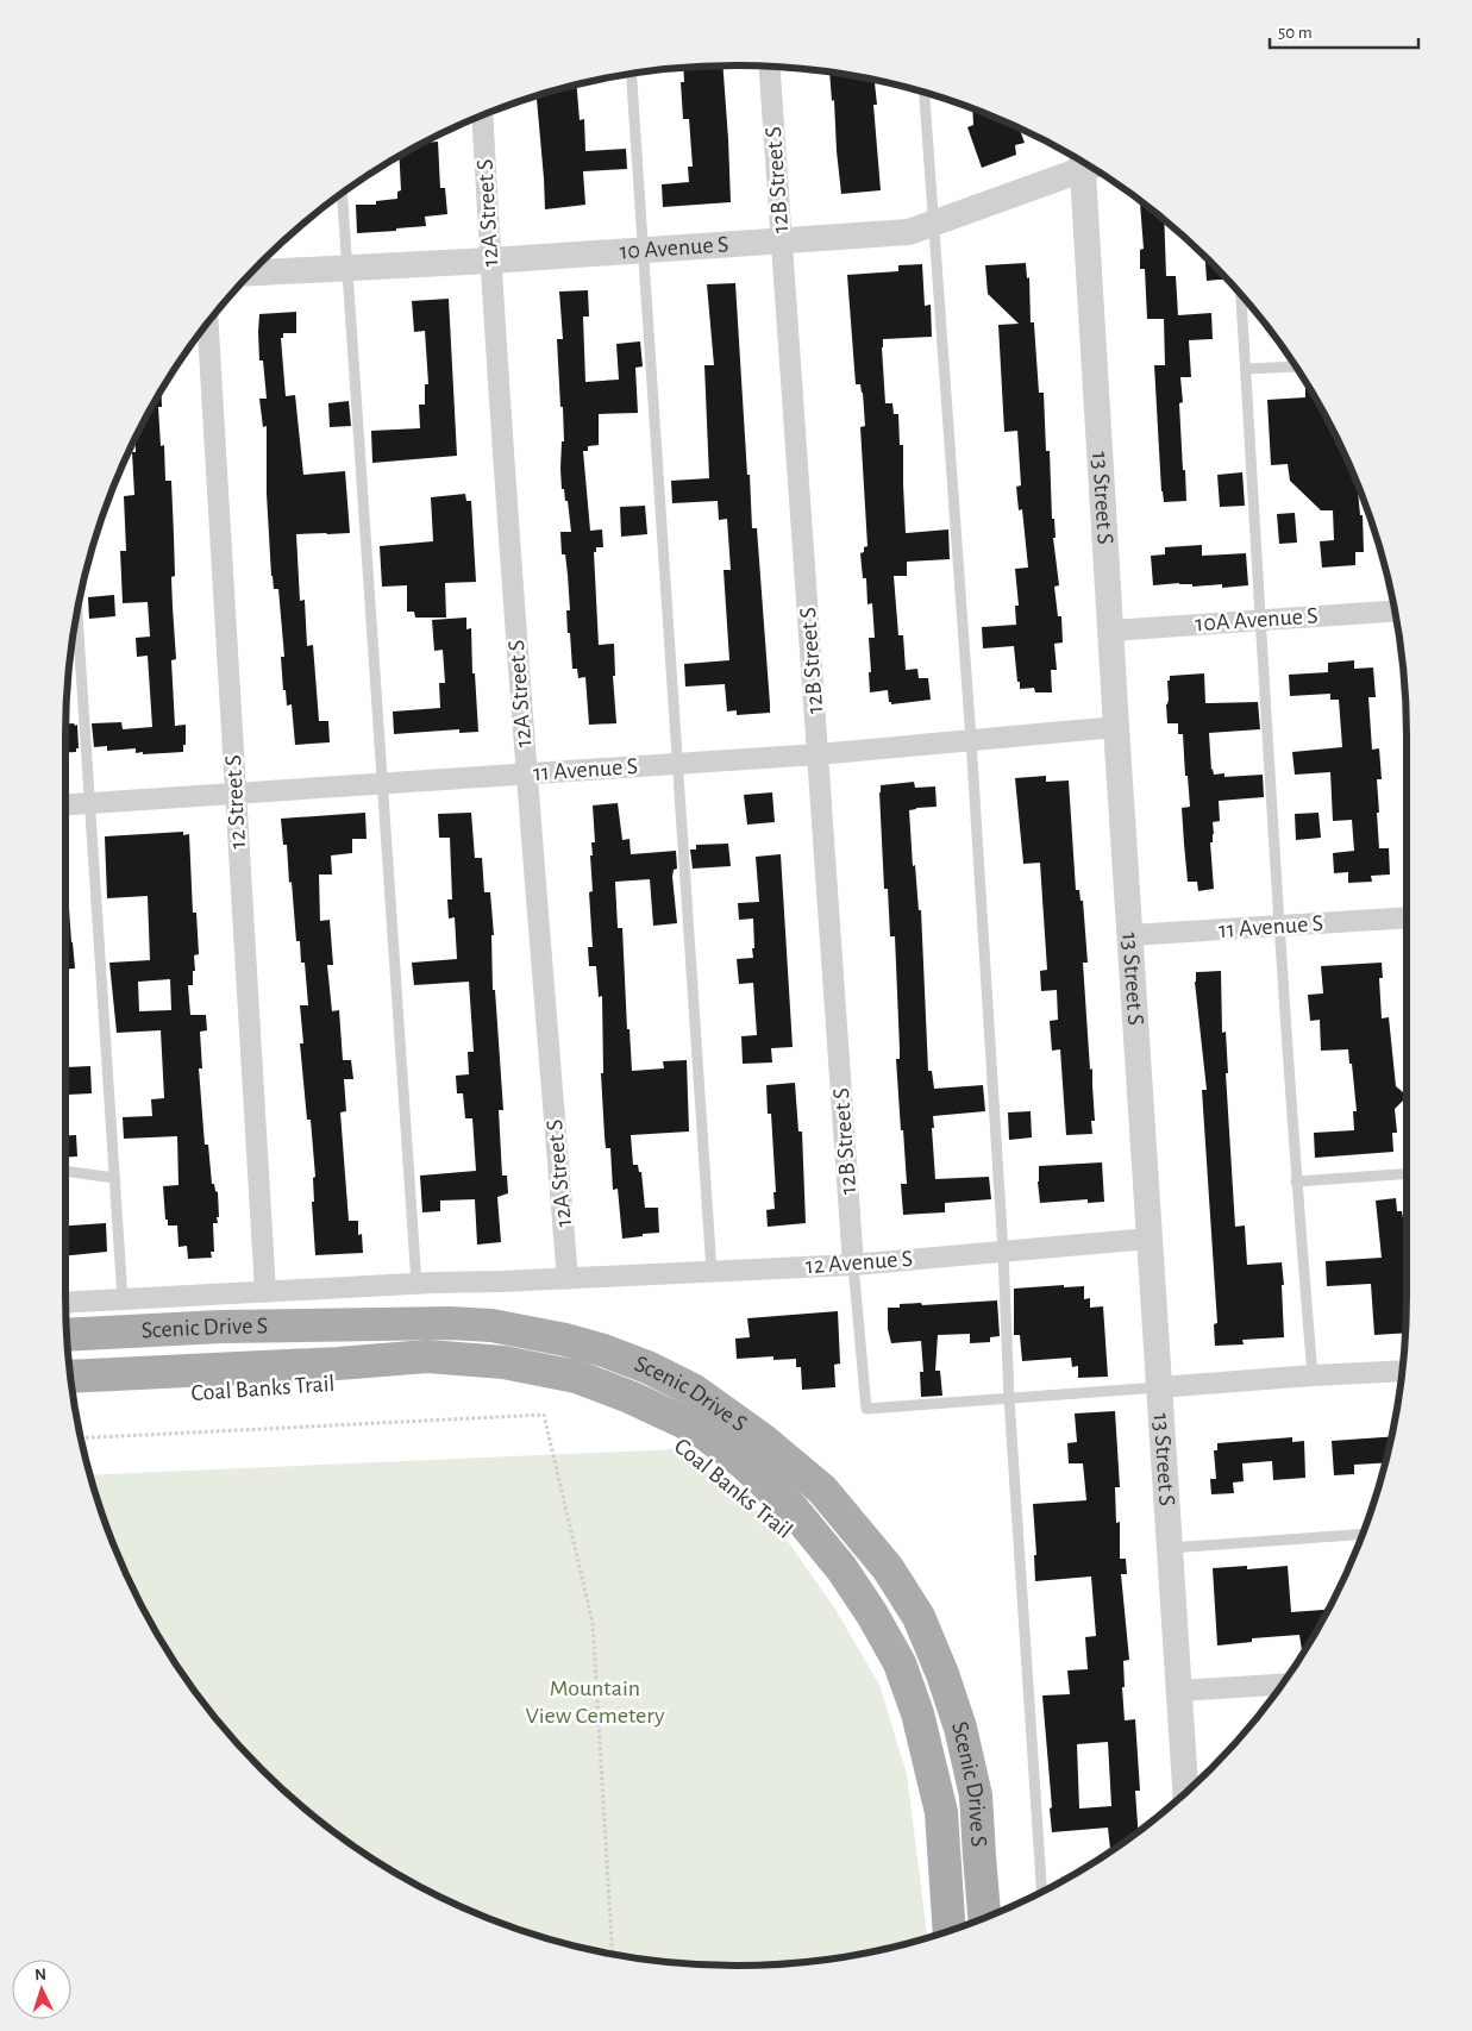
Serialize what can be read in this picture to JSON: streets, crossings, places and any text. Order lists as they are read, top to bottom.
{
  "streets": {
    "main road": ["Scenic Drive S"],
    "street": [
      "12B Street S",
      "12A Street S",
      "10 Avenue S",
      "13 Street S",
      "10A Avenue S",
      "11 Avenue S",
      "12 Street S",
      "12 Avenue S"
    ]
  },
  "crossings": [
    ["12B Street S", "10 Avenue S"],
    ["12B Street S", "11 Avenue S"],
    ["12B Street S", "12 Avenue S"],
    ["12A Street S", "10 Avenue S"],
    ["12A Street S", "11 Avenue S"],
    ["12A Street S", "12 Avenue S"],
    ["12A Street S", "Scenic Drive S"],
    ["13 Street S", "10A Avenue S"],
    ["13 Street S", "11 Avenue S"],
    ["13 Street S", "12 Avenue S"],
    ["11 Avenue S", "12 Street S"],
    ["12 Street S", "Scenic Drive S"],
    ["12 Avenue S", "Scenic Drive S"]
  ],
  "parks": ["Mountain View Cemetery"],
  "scale_bar": "50 m",
  "north": "top"
}
